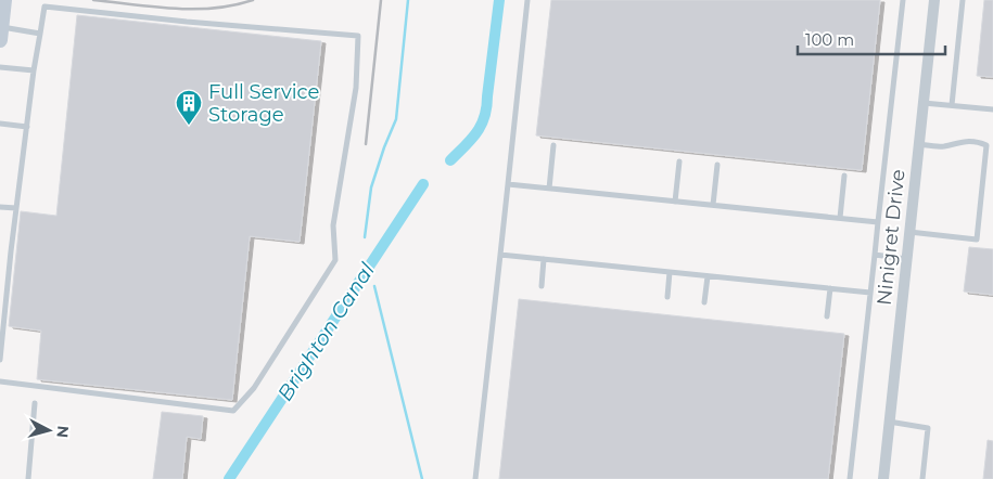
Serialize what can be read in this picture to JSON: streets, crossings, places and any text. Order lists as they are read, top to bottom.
{
  "streets": {
    "street": ["Ninigret Drive"]
  },
  "water": ["Brighton Canal"],
  "places": {
    "building": ["Full Service Storage"]
  },
  "scale_bar": "100 m",
  "north": "right"
}
